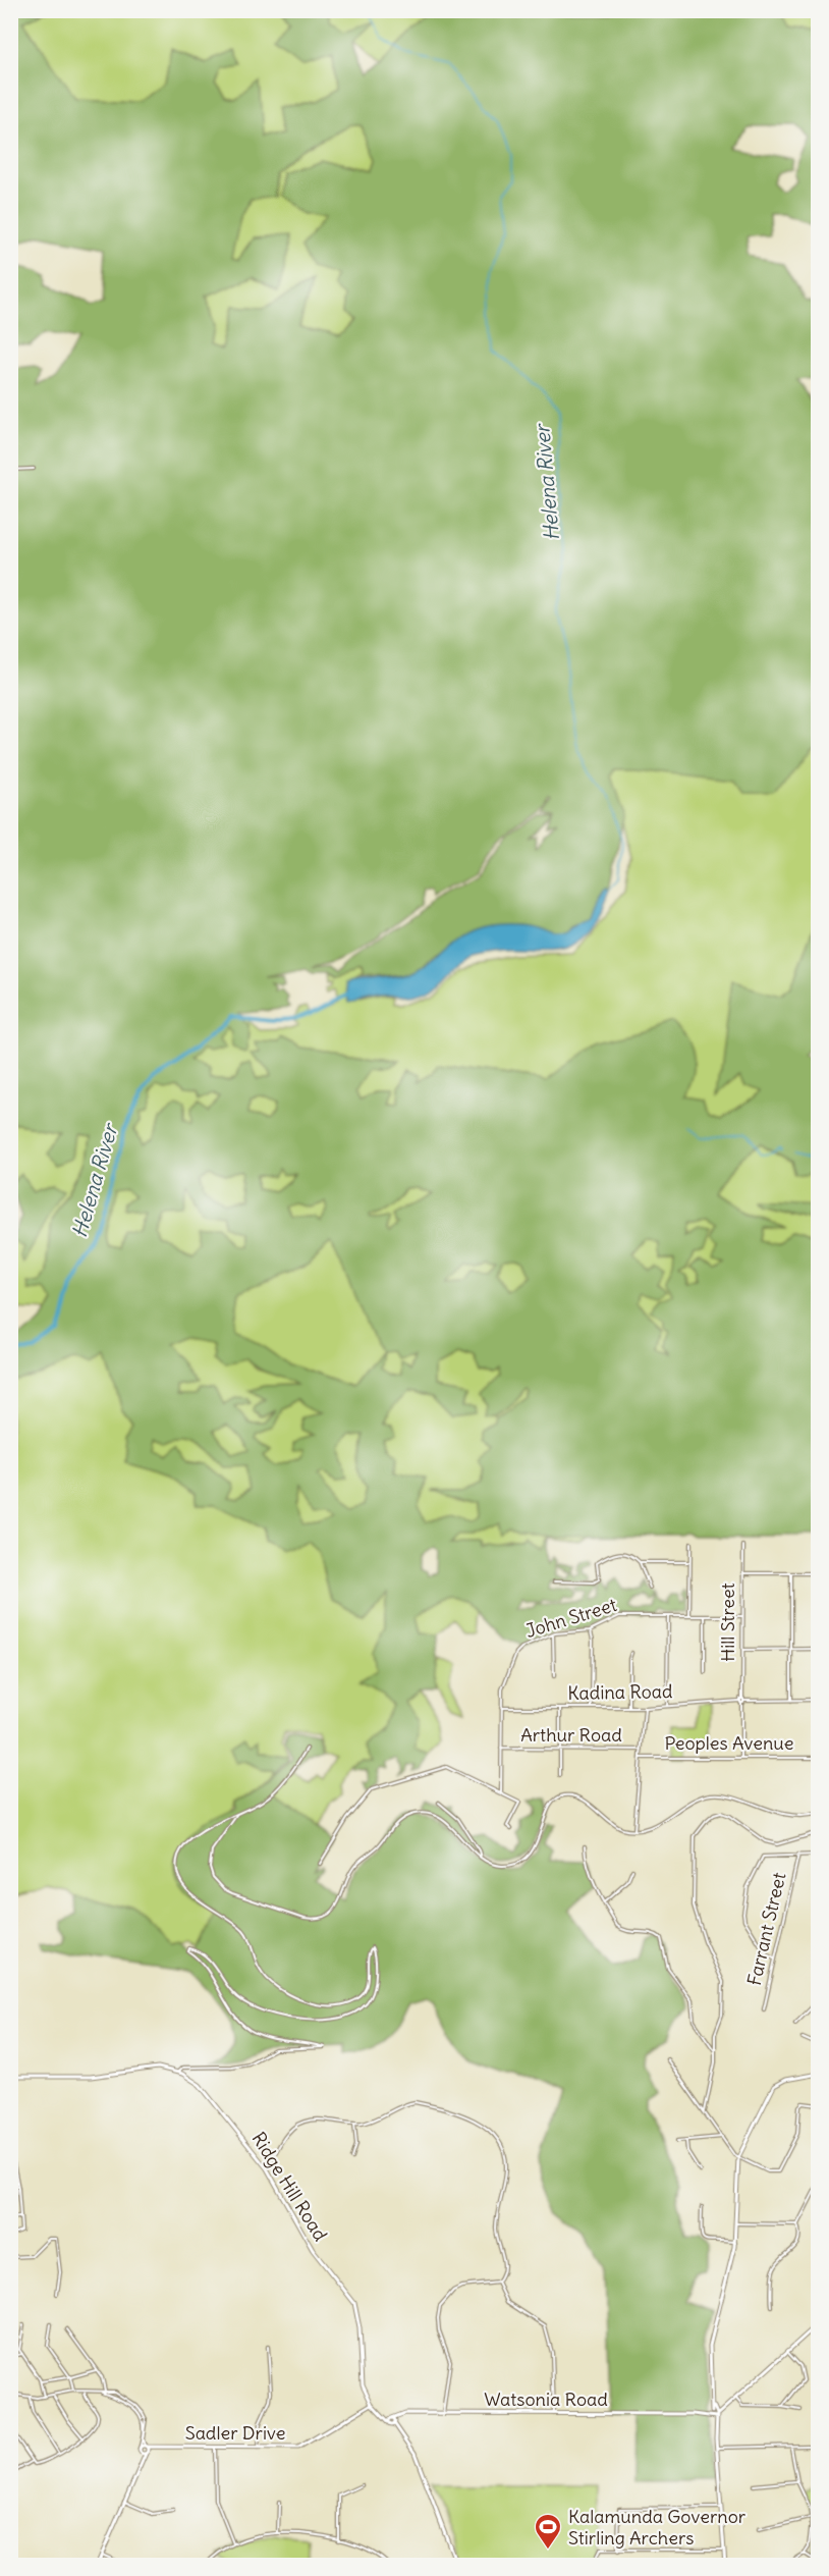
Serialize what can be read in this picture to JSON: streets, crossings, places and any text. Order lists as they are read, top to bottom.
{
  "streets": {
    "street": [
      "John Street",
      "Hill Street",
      "Kadina Road",
      "Arthur Road",
      "Peoples Avenue",
      "Farrant Street",
      "Ridge Hill Road",
      "Watsonia Road",
      "Sadler Drive"
    ]
  },
  "crossings": [
    ["John Street", "Hill Street"],
    ["John Street", "Kadina Road"],
    ["John Street", "Arthur Road"],
    ["Hill Street", "Kadina Road"],
    ["Hill Street", "Peoples Avenue"],
    ["Ridge Hill Road", "Watsonia Road"],
    ["Ridge Hill Road", "Sadler Drive"]
  ],
  "water": ["Helena River"],
  "places": {
    "sports": ["Kalamunda Governor Stirling Archers"]
  }
}
